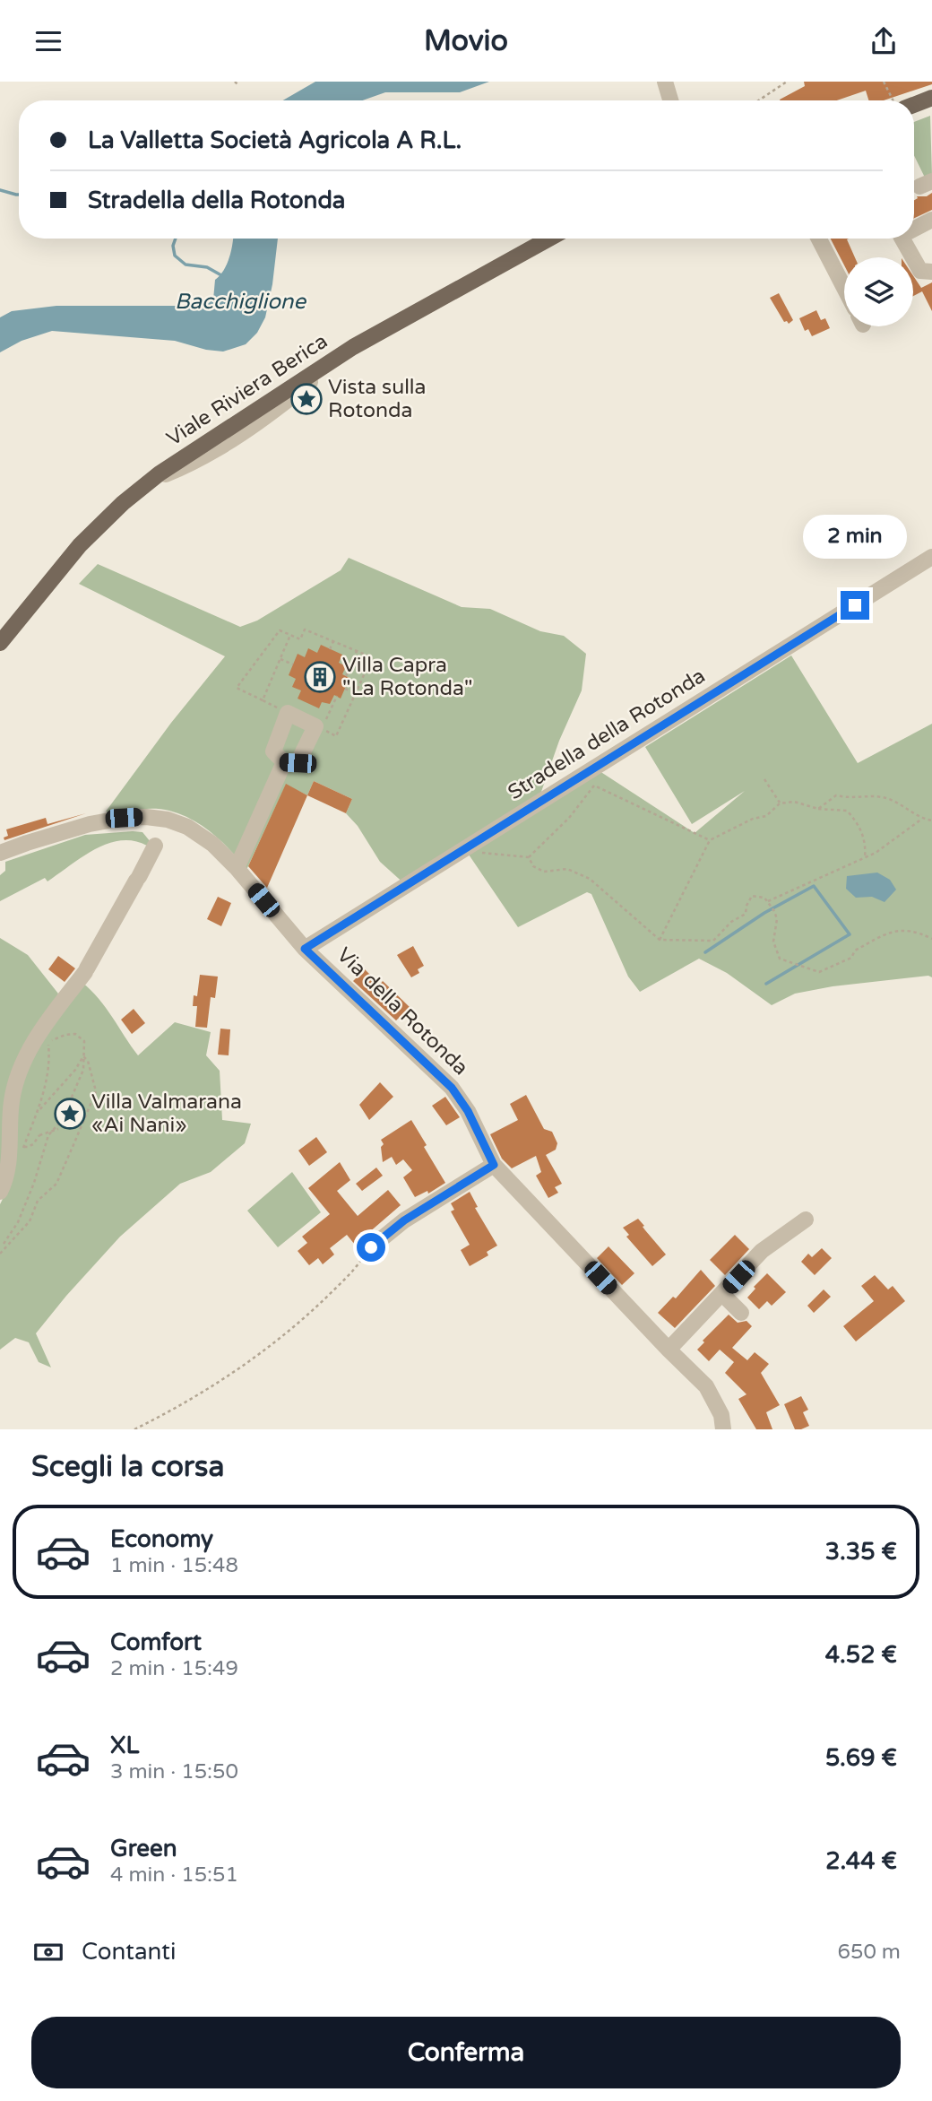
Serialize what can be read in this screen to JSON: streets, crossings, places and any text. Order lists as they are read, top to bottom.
{
  "streets": {
    "main road": ["Viale Riviera Berica"],
    "street": ["Stradella della Rotonda", "Via della Rotonda"]
  },
  "crossings": [
    ["Stradella della Rotonda", "Via della Rotonda"]
  ],
  "water": ["Bacchiglione"],
  "places": {
    "place": ["Vista sulla Rotonda", "Villa Valmarana «Ai Nani»"],
    "building": ["Villa Capra \"La Rotonda\""]
  },
  "page": {
    "header": "Movio",
    "banner": ["La Valletta Società Agricola A R.L.", "Stradella della Rotonda"],
    "bubble": "2 min",
    "heading": "Scegli la corsa",
    "list": [
      {
        "name": "Economy",
        "note": "1 min · 15:48",
        "value": "3.35 €"
      },
      {
        "name": "Comfort",
        "note": "2 min · 15:49",
        "value": "4.52 €"
      },
      {
        "name": "XL",
        "note": "3 min · 15:50",
        "value": "5.69 €"
      },
      {
        "name": "Green",
        "note": "4 min · 15:51",
        "value": "2.44 €"
      }
    ],
    "pay": ["Contanti", "650 m"],
    "buttons": "Conferma"
  }
}
